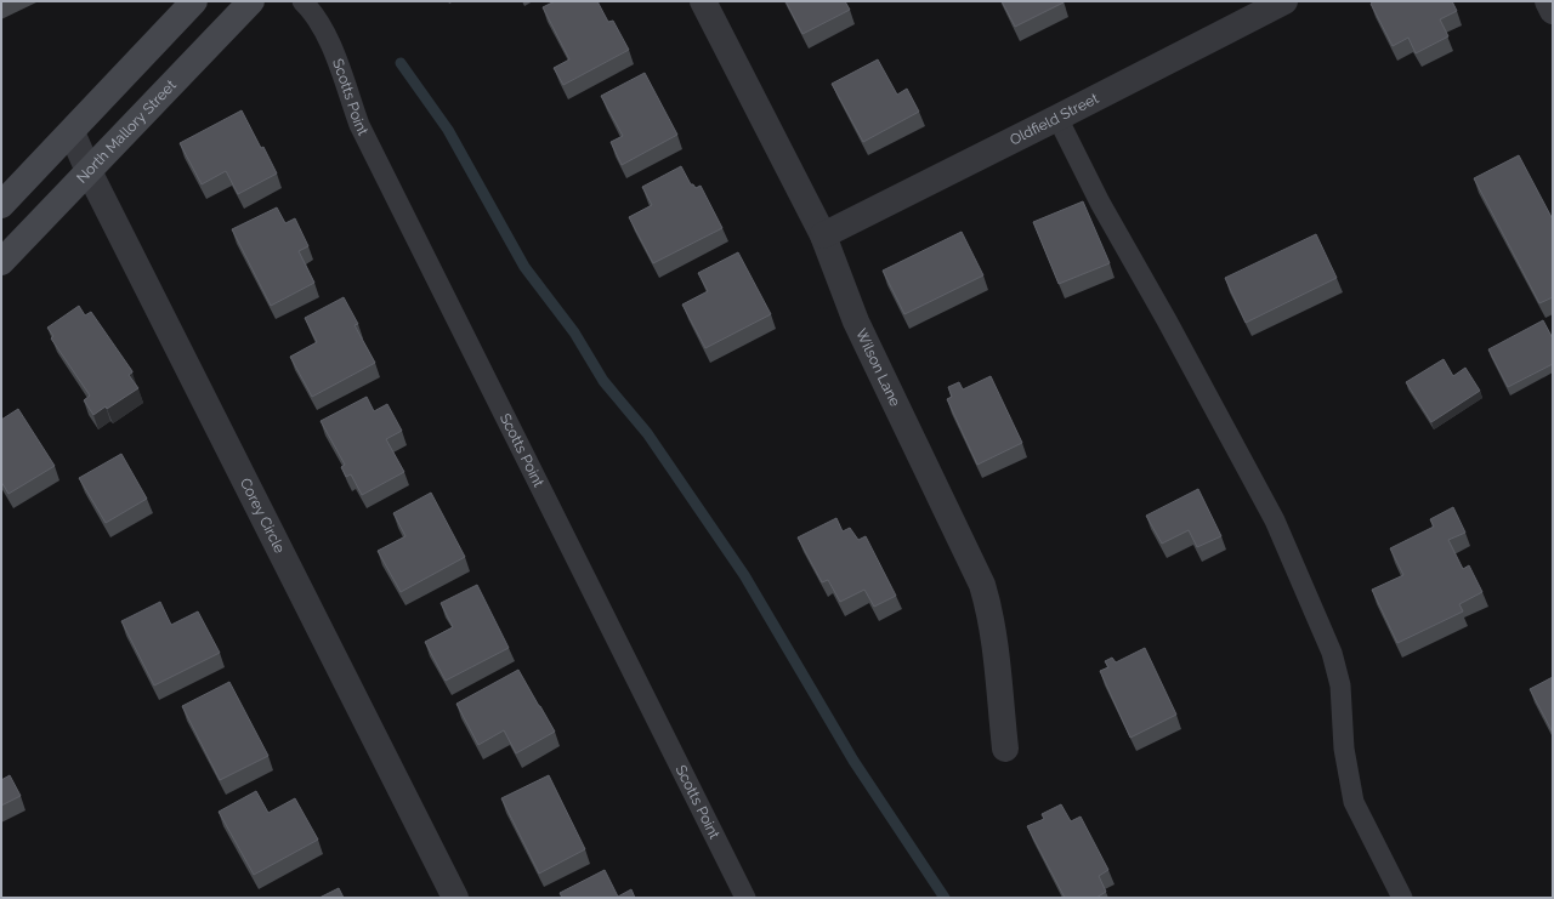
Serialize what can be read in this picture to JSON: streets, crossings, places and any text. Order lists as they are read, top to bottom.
{
  "streets": {
    "main road": ["North Mallory Street"],
    "street": ["Oldfield Street", "Wilson Lane", "Corey Circle"],
    "lane": ["Scotts Point"]
  },
  "crossings": [
    ["Oldfield Street", "Wilson Lane"],
    ["North Mallory Street", "Corey Circle"]
  ]
}
